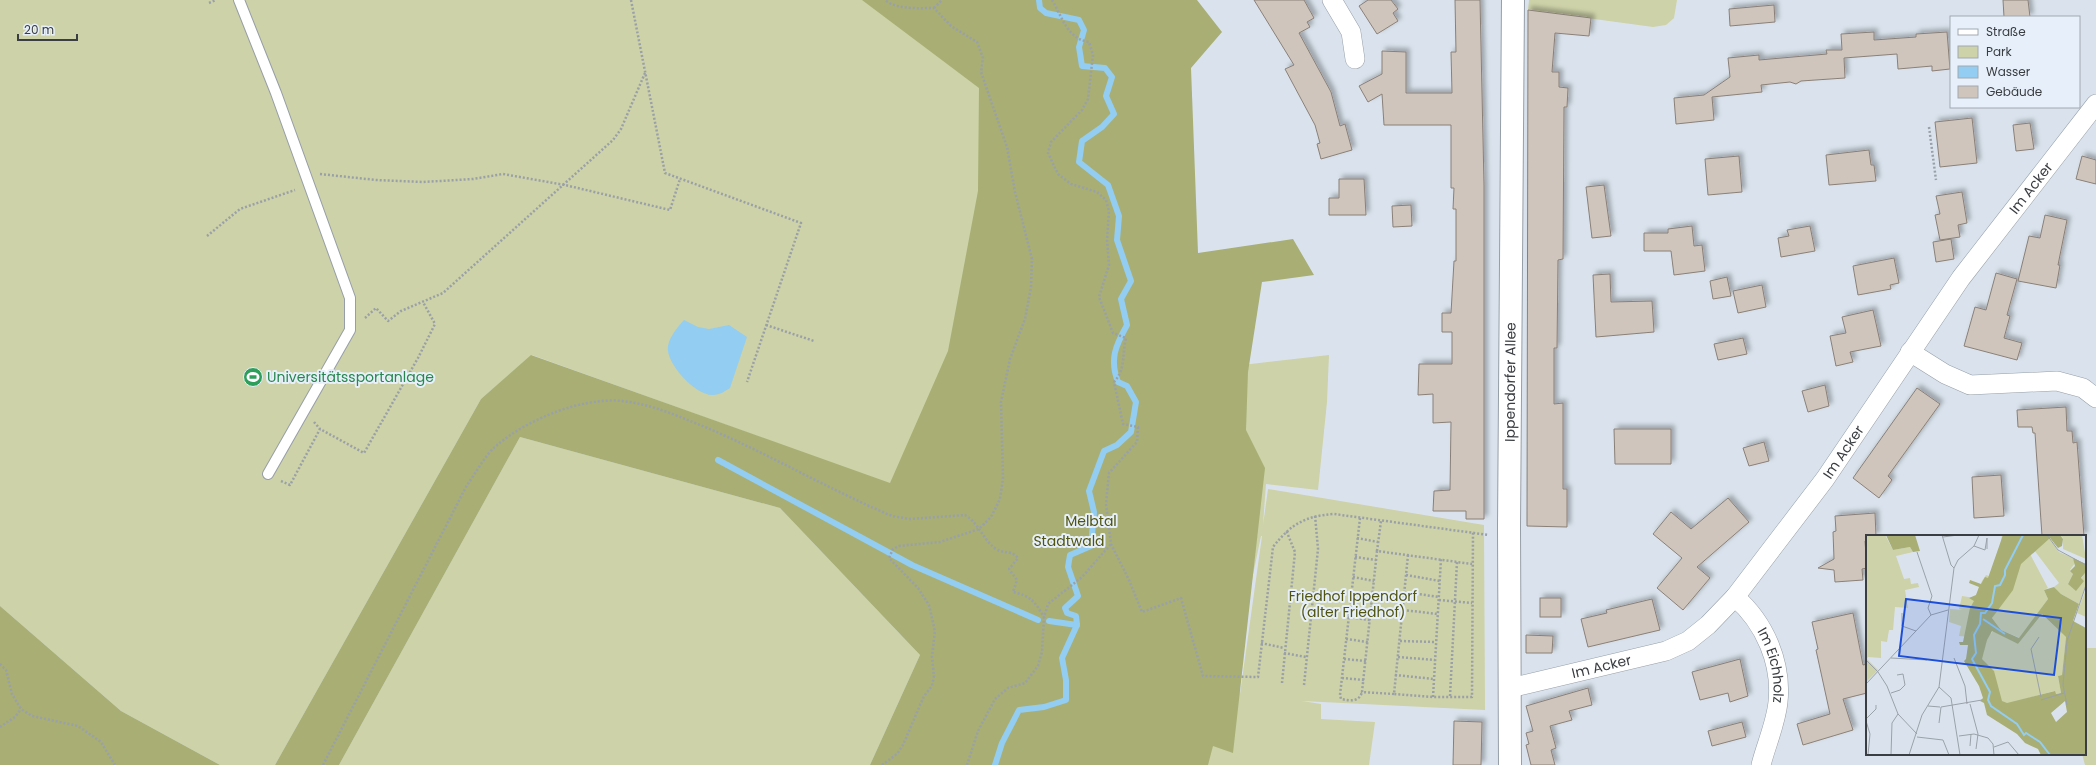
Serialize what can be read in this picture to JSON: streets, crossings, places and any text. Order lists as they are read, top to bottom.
{
  "streets": {
    "street": ["Im Acker", "Ippendorfer Allee", "Im Eichholz"]
  },
  "crossings": [
    ["Im Acker", "Ippendorfer Allee"],
    ["Im Acker", "Im Eichholz"]
  ],
  "parks": ["Melbtal", "Stadtwald", "Friedhof Ippendorf (alter Friedhof)"],
  "places": {
    "sports": ["Universitätssportanlage"]
  },
  "legend": [
    "Straße",
    "Park",
    "Wasser",
    "Gebäude"
  ],
  "scale_bar": "20 m"
}
